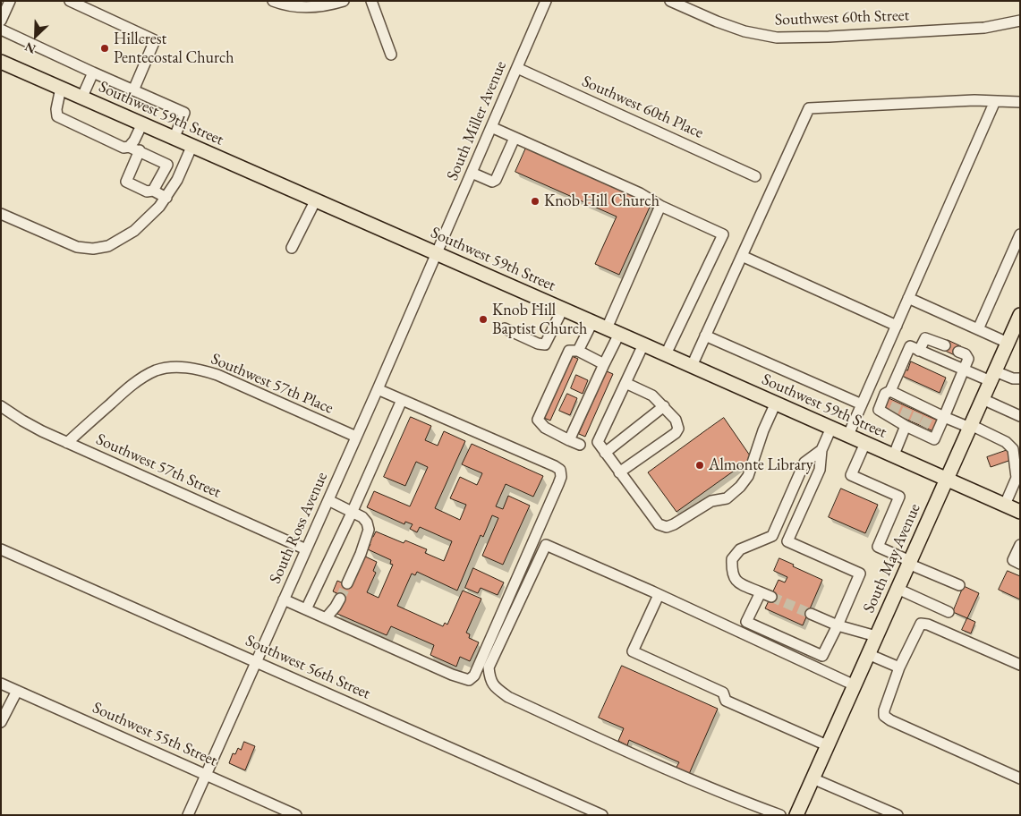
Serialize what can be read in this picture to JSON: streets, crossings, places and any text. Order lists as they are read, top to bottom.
{
  "streets": {
    "main road": ["Southwest 59th Street", "South May Avenue"],
    "street": [
      "Southwest 60th Street",
      "Southwest 60th Place",
      "South Miller Avenue",
      "Southwest 57th Place",
      "Southwest 57th Street",
      "South Ross Avenue",
      "Southwest 56th Street",
      "Southwest 55th Street"
    ]
  },
  "crossings": [
    ["Southwest 60th Place", "South Miller Avenue"],
    ["Southwest 59th Street", "South Miller Avenue"],
    ["Southwest 59th Street", "South Ross Avenue"],
    ["Southwest 59th Street", "South May Avenue"],
    ["South Miller Avenue", "South Ross Avenue"],
    ["Southwest 57th Place", "Southwest 57th Street"],
    ["Southwest 57th Place", "South Ross Avenue"],
    ["Southwest 57th Street", "South Ross Avenue"],
    ["South Ross Avenue", "Southwest 56th Street"],
    ["South Ross Avenue", "Southwest 55th Street"]
  ],
  "places": [
    "Hillcrest Pentecostal Church",
    "Knob Hill Church",
    "Knob Hill Baptist Church",
    "Almonte Library"
  ],
  "north": "bottom left"
}
